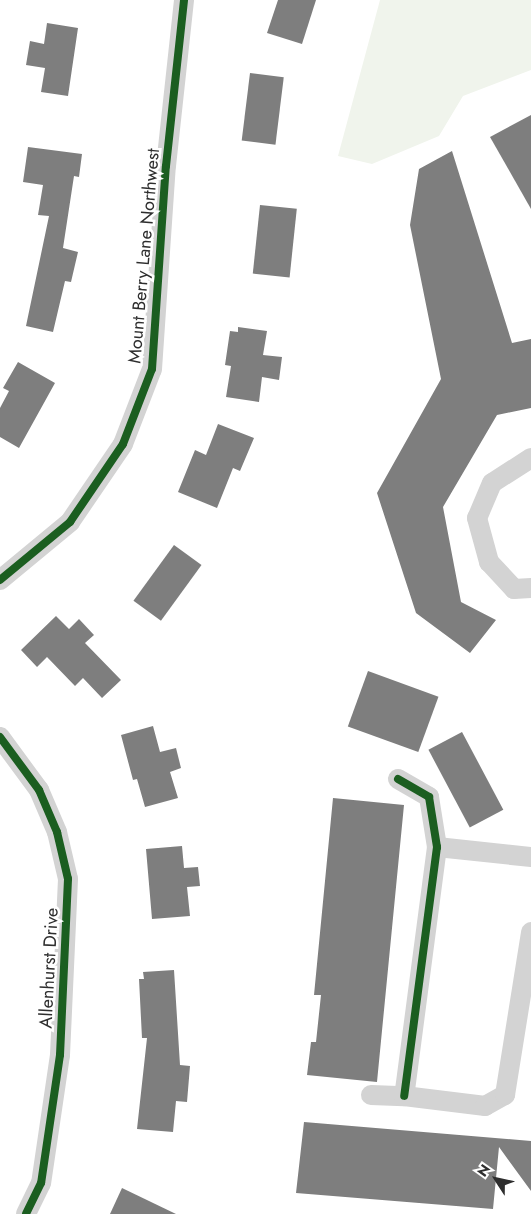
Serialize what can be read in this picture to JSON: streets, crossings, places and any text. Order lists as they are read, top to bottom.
{
  "streets": {
    "street": ["Mount Berry Lane Northwest", "Allenhurst Drive"]
  },
  "north": "top left"
}
